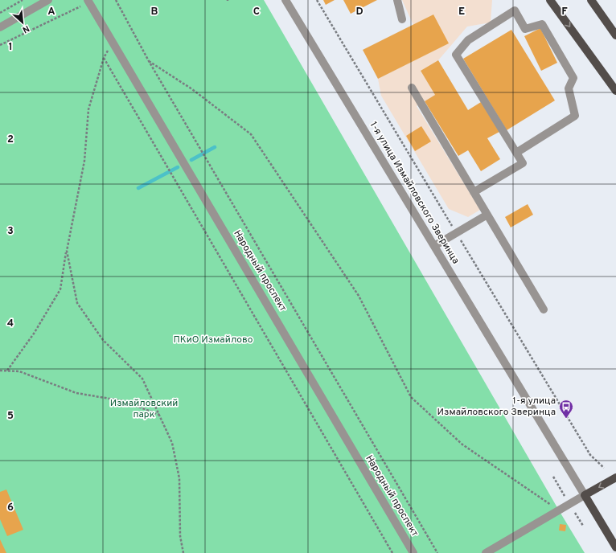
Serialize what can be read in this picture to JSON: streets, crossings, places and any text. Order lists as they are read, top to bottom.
{
  "streets": {
    "street": ["1-я улица Измайловского Зверинца", "Народный проспект"]
  },
  "parks": ["ПКиО Измайлово", "Измайловский парк"],
  "places": {
    "bus stop": ["1-я улица Измайловского Зверинца"]
  },
  "north": "bottom right",
  "grid": {
    "columns": [
      "A",
      "B",
      "C",
      "D",
      "E",
      "F"
    ],
    "rows": [
      "1",
      "2",
      "3",
      "4",
      "5",
      "6"
    ]
  }
}
